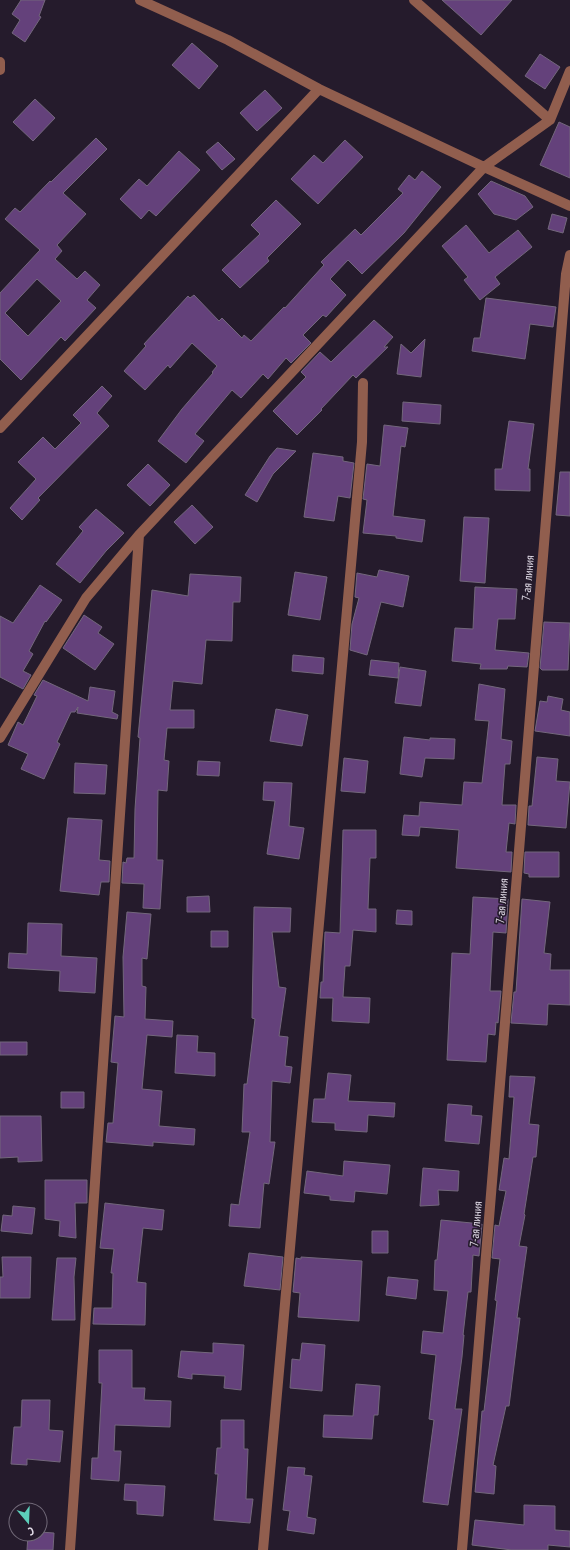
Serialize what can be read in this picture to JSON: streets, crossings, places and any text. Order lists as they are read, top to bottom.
{
  "streets": {
    "street": ["7-ая линия"]
  },
  "north": "bottom"
}
